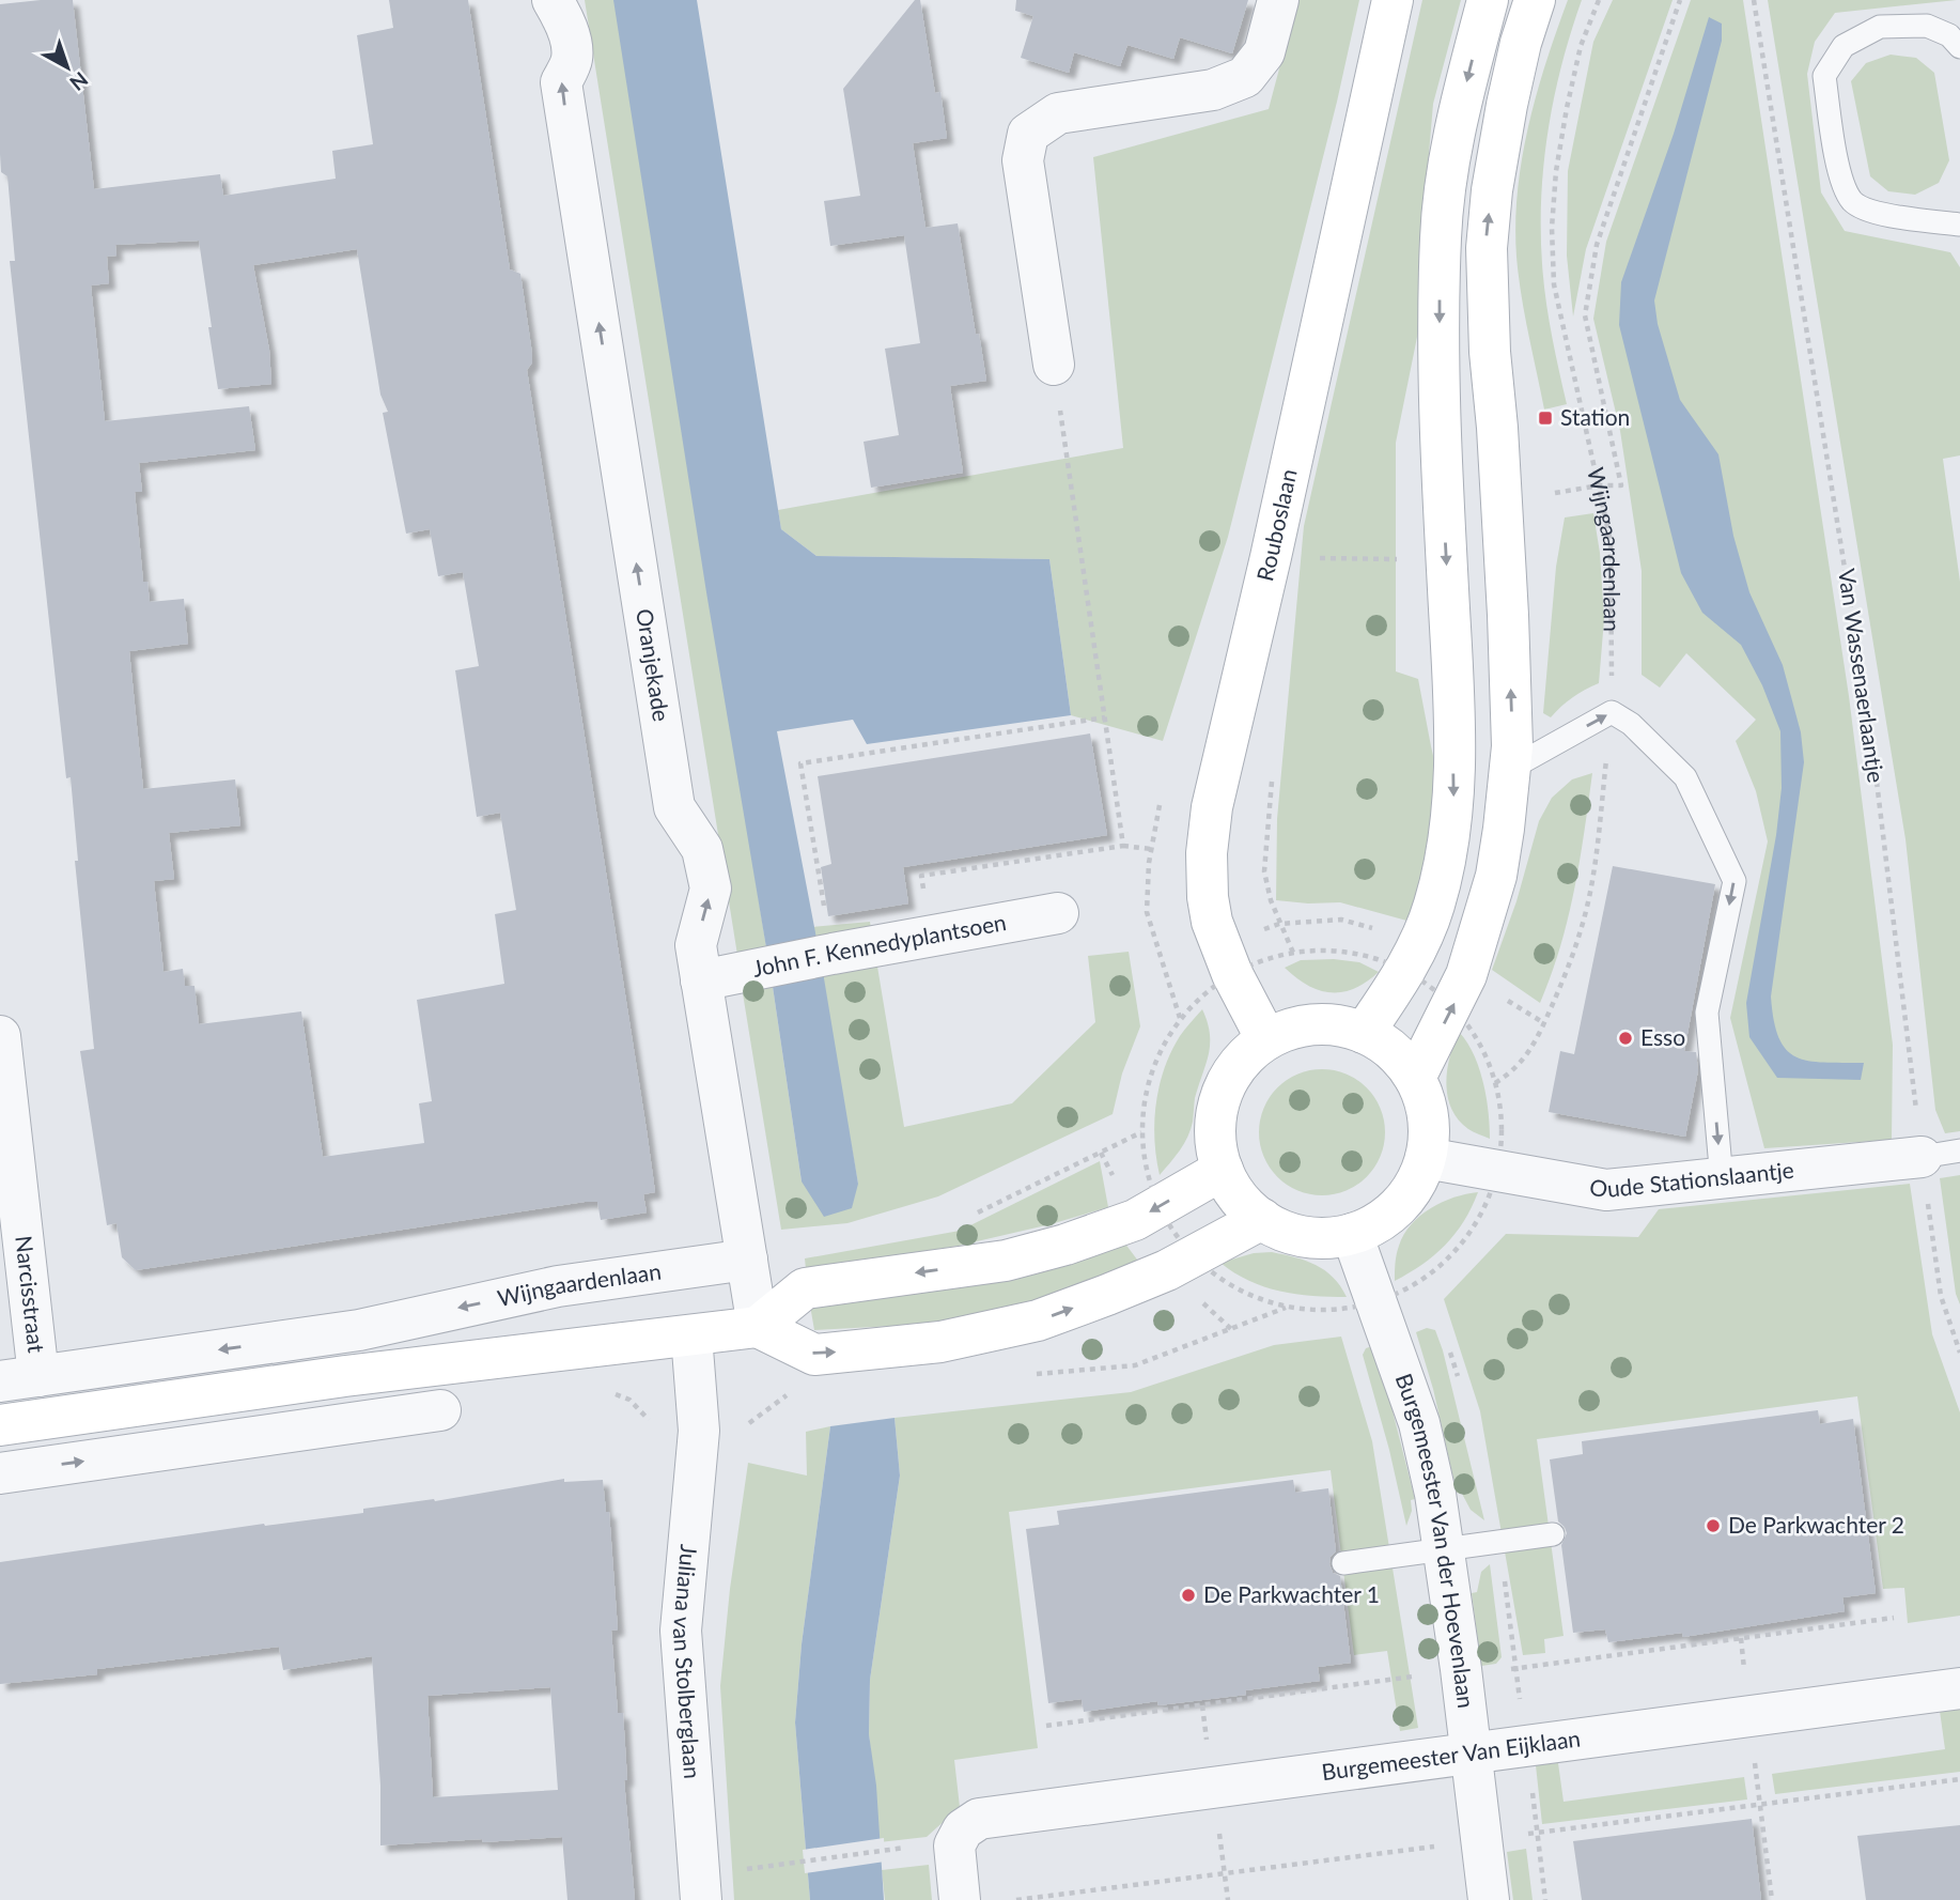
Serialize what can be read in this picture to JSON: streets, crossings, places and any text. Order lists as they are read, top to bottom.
{
  "streets": {
    "main road": ["Rouboslaan"],
    "street": [
      "Wijngaardenlaan",
      "Oranjekade",
      "John F. Kennedyplantsoen",
      "Oude Stationslaantje",
      "Narcisstraat",
      "Burgemeester Van der Hoevenlaan",
      "Juliana van Stolberglaan",
      "Burgemeester Van Eijklaan"
    ],
    "path": ["Van Wassenaerlaantje"]
  },
  "crossings": [
    ["Rouboslaan", "Oude Stationslaantje"],
    ["Rouboslaan", "Burgemeester Van der Hoevenlaan"],
    ["Wijngaardenlaan", "Oranjekade"],
    ["Wijngaardenlaan", "Narcisstraat"],
    ["Oranjekade", "John F. Kennedyplantsoen"],
    ["Van Wassenaerlaantje", "Oude Stationslaantje"],
    ["Oude Stationslaantje", "Burgemeester Van der Hoevenlaan"],
    ["Burgemeester Van der Hoevenlaan", "Burgemeester Van Eijklaan"]
  ],
  "one_way": ["Wijngaardenlaan", "Oranjekade"],
  "places": {
    "transit": ["Station"],
    "other": ["Esso", "De Parkwachter 2", "De Parkwachter 1"]
  },
  "north": "bottom right"
}
